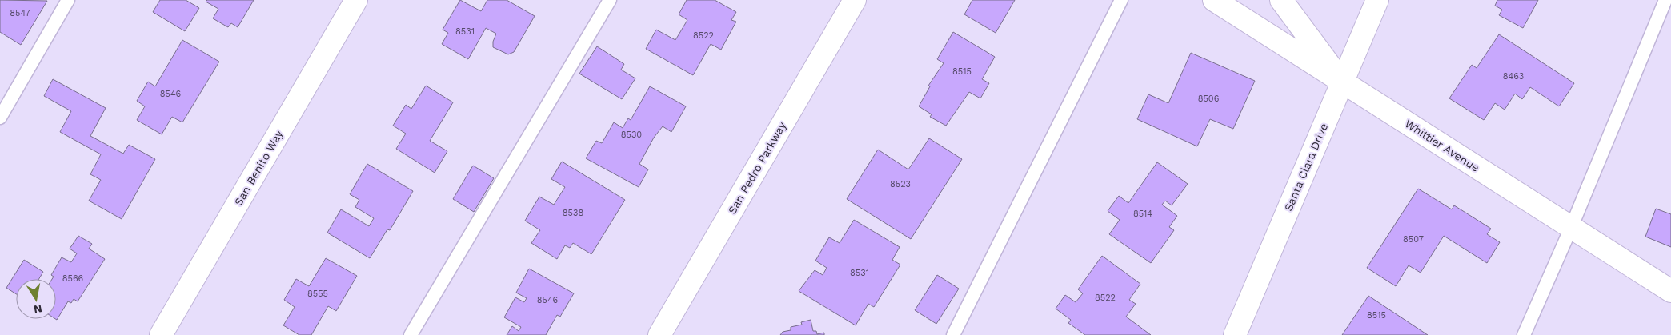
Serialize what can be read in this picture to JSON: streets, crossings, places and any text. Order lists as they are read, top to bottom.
{
  "streets": {
    "street": [
      "Whittier Avenue",
      "Santa Clara Drive",
      "San Benito Way",
      "San Pedro Parkway"
    ]
  },
  "crossings": [
    ["Whittier Avenue", "Santa Clara Drive"]
  ],
  "house_numbers": [
    "8547",
    "8531",
    "8522",
    "8515",
    "8463",
    "8546",
    "8506",
    "8530",
    "8523",
    "8538",
    "8514",
    "8507",
    "8531",
    "8566",
    "8555",
    "8522",
    "8546",
    "8515"
  ],
  "north": "bottom"
}
